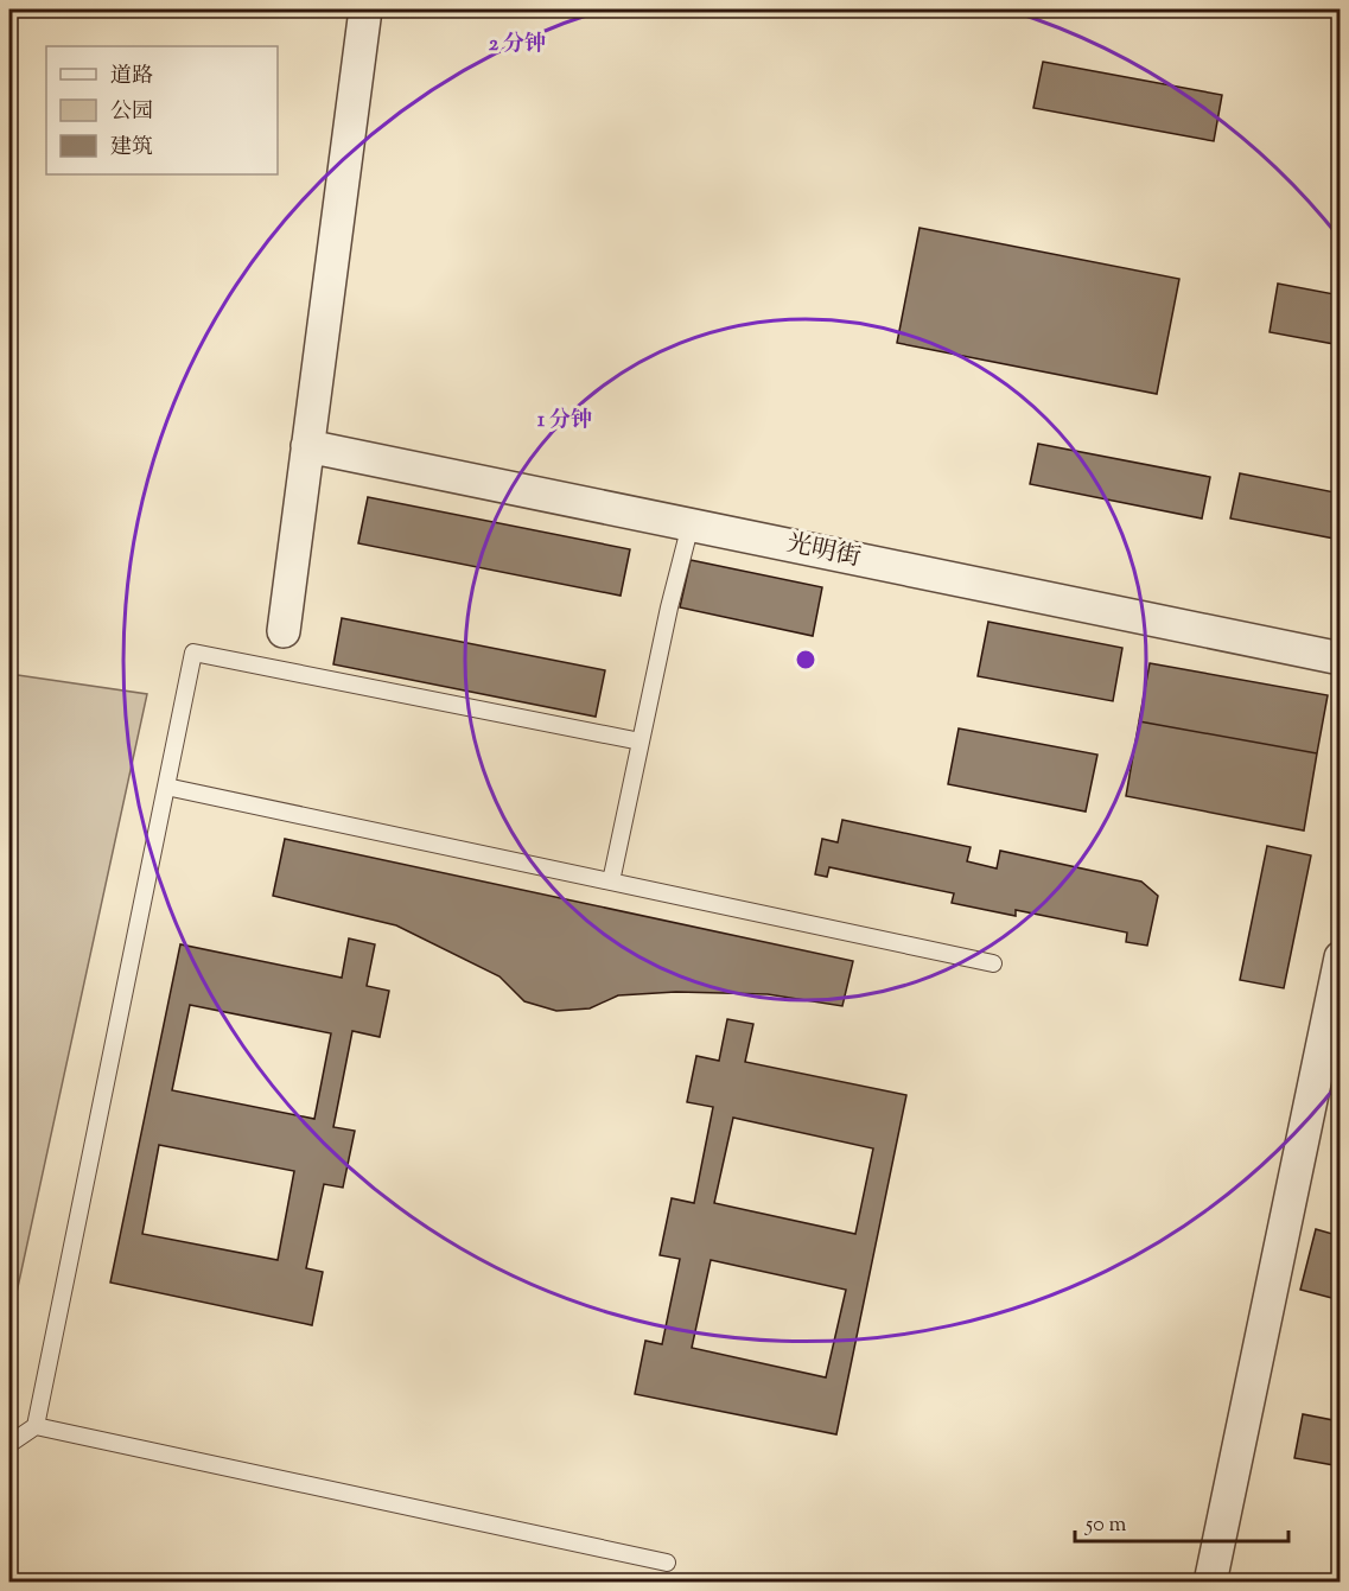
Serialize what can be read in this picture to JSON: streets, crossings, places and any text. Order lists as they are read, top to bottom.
{
  "streets": {
    "street": ["光明街"]
  },
  "legend": ["道路", "公园", "建筑"],
  "scale_bar": "50 m",
  "rings": ["2 分钟", "1 分钟"]
}
